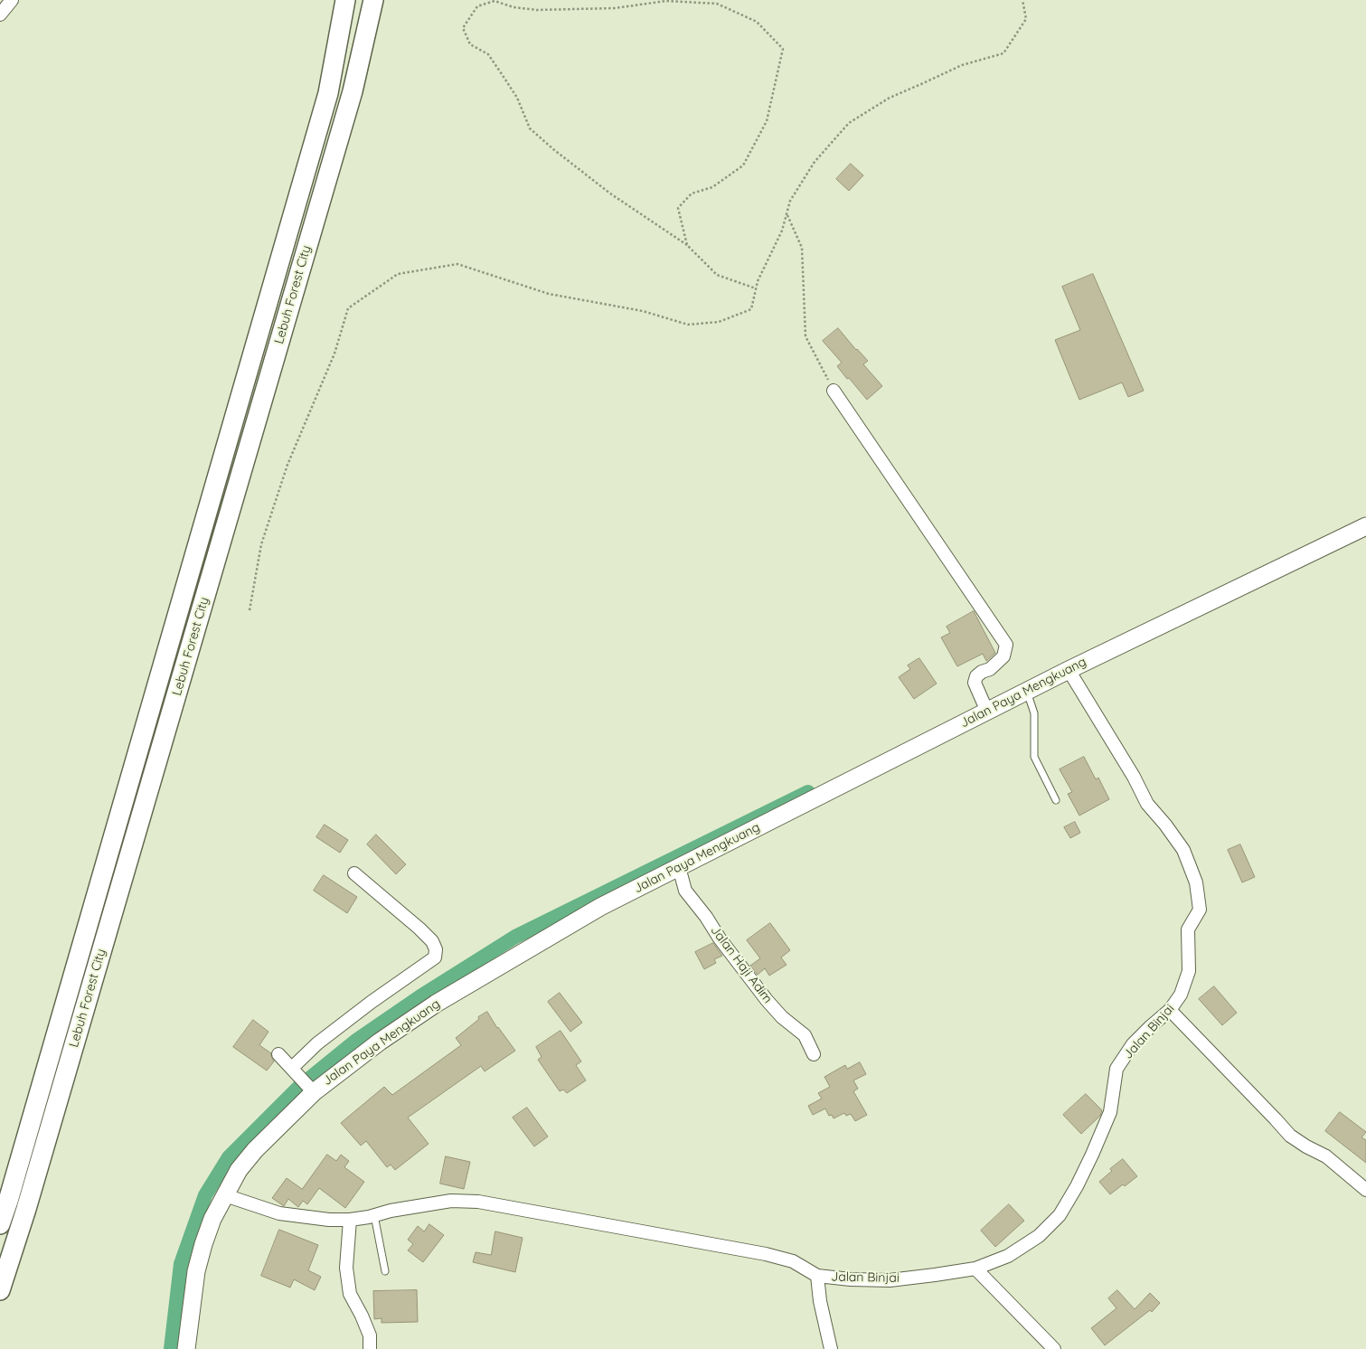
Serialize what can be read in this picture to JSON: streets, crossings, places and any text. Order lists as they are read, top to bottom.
{
  "streets": {
    "main road": ["Lebuh Forest City"],
    "street": ["Jalan Paya Mengkuang", "Jalan Haji Adim", "Jalan Binjai"]
  },
  "crossings": [
    ["Jalan Paya Mengkuang", "Jalan Haji Adim"],
    ["Jalan Paya Mengkuang", "Jalan Binjai"]
  ]
}
